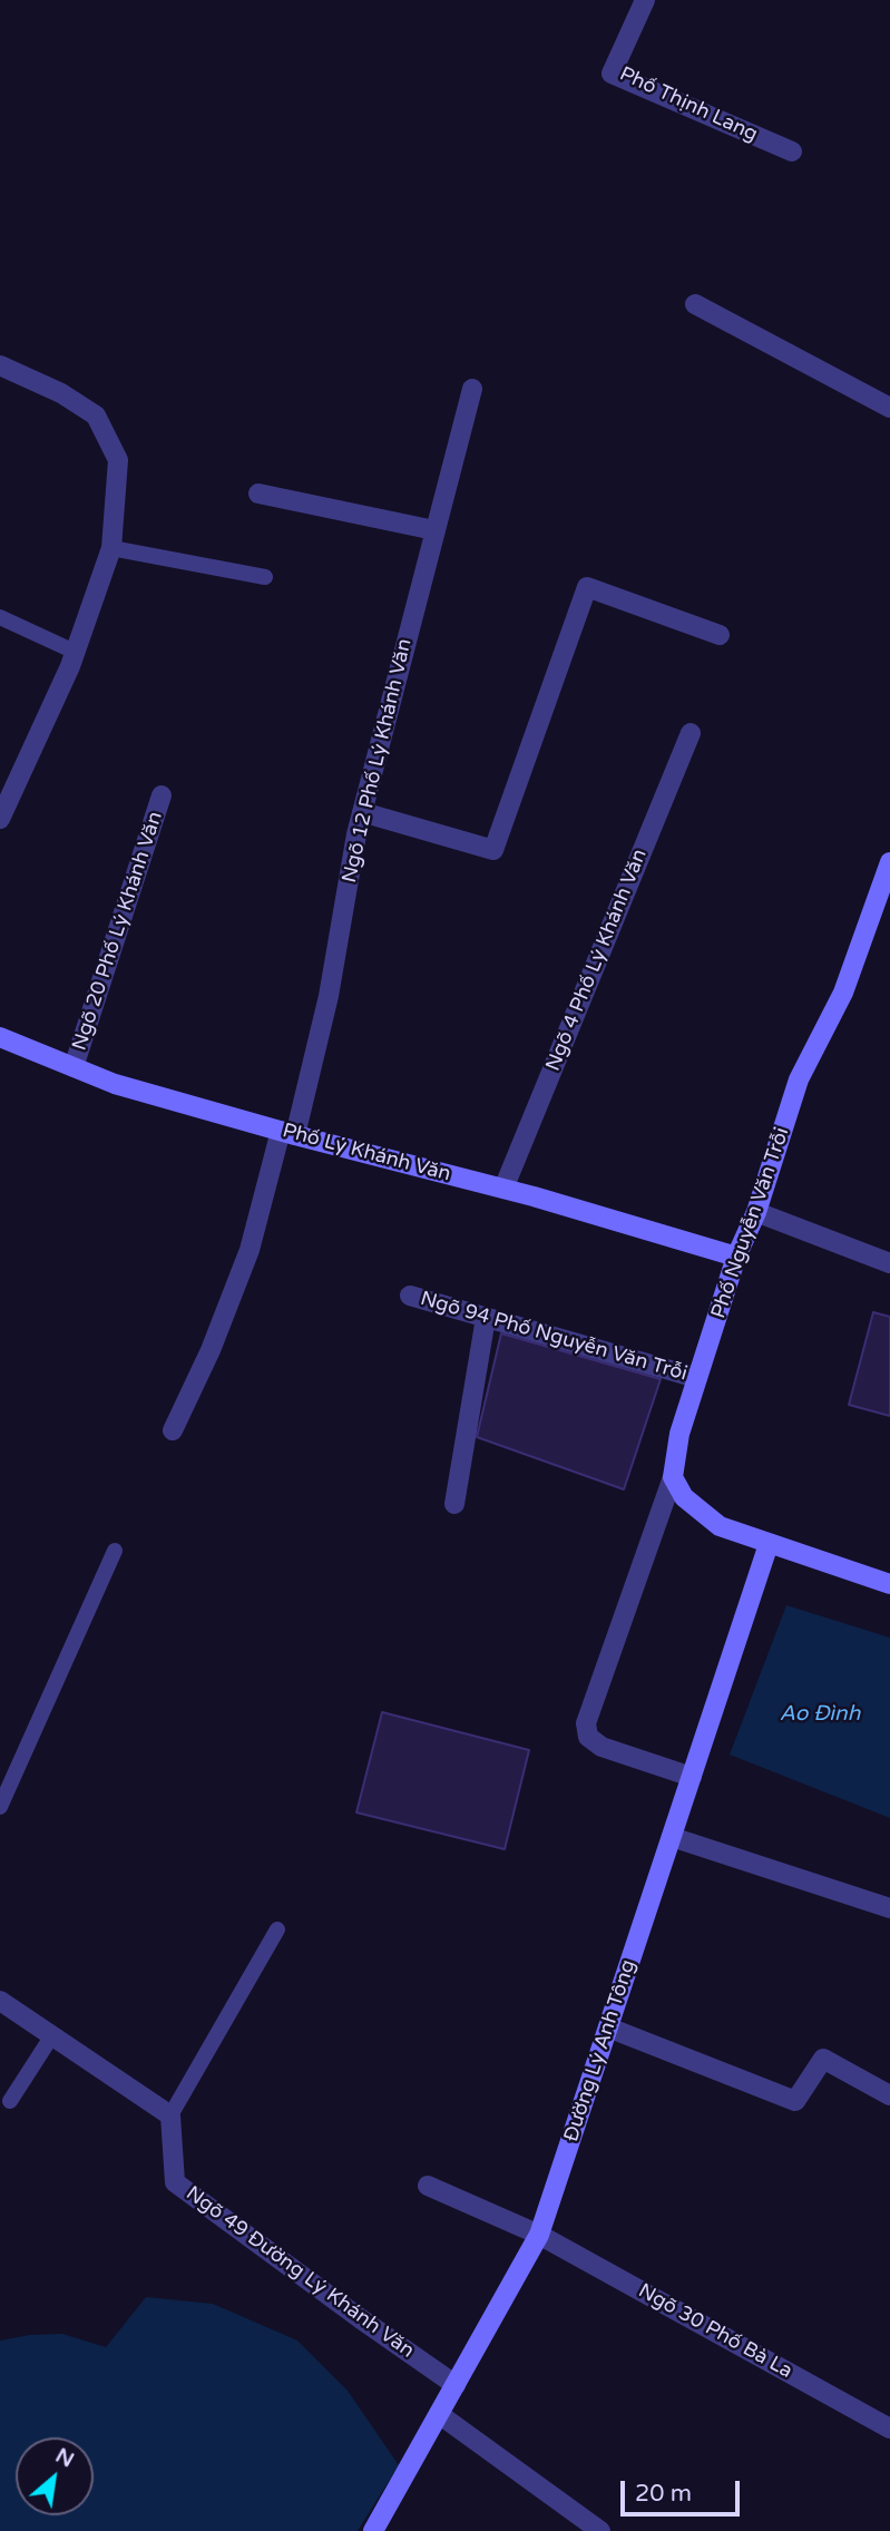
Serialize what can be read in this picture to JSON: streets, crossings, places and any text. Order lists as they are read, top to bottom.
{
  "streets": {
    "main road": ["Phố Lý Khánh Văn", "Phố Nguyễn Văn Trỗi", "Đường Lý Anh Tông"],
    "street": [
      "Phố Thịnh Lang",
      "Ngõ 12 Phố Lý Khánh Văn",
      "Ngõ 20 Phố Lý Khánh Văn",
      "Ngõ 4 Phố Lý Khánh Văn",
      "Ngõ 94 Phố Nguyễn Văn Trỗi",
      "Ngõ 49 Đường Lý Khánh Văn",
      "Ngõ 30 Phố Bà La"
    ]
  },
  "crossings": [
    ["Ngõ 12 Phố Lý Khánh Văn", "Phố Lý Khánh Văn"],
    ["Ngõ 20 Phố Lý Khánh Văn", "Phố Lý Khánh Văn"],
    ["Ngõ 4 Phố Lý Khánh Văn", "Phố Lý Khánh Văn"],
    ["Phố Lý Khánh Văn", "Phố Nguyễn Văn Trỗi"],
    ["Phố Nguyễn Văn Trỗi", "Ngõ 94 Phố Nguyễn Văn Trỗi"],
    ["Đường Lý Anh Tông", "Ngõ 49 Đường Lý Khánh Văn"],
    ["Đường Lý Anh Tông", "Ngõ 30 Phố Bà La"]
  ],
  "water": ["Ao Đình"],
  "scale_bar": "20 m",
  "north": "top right"
}
